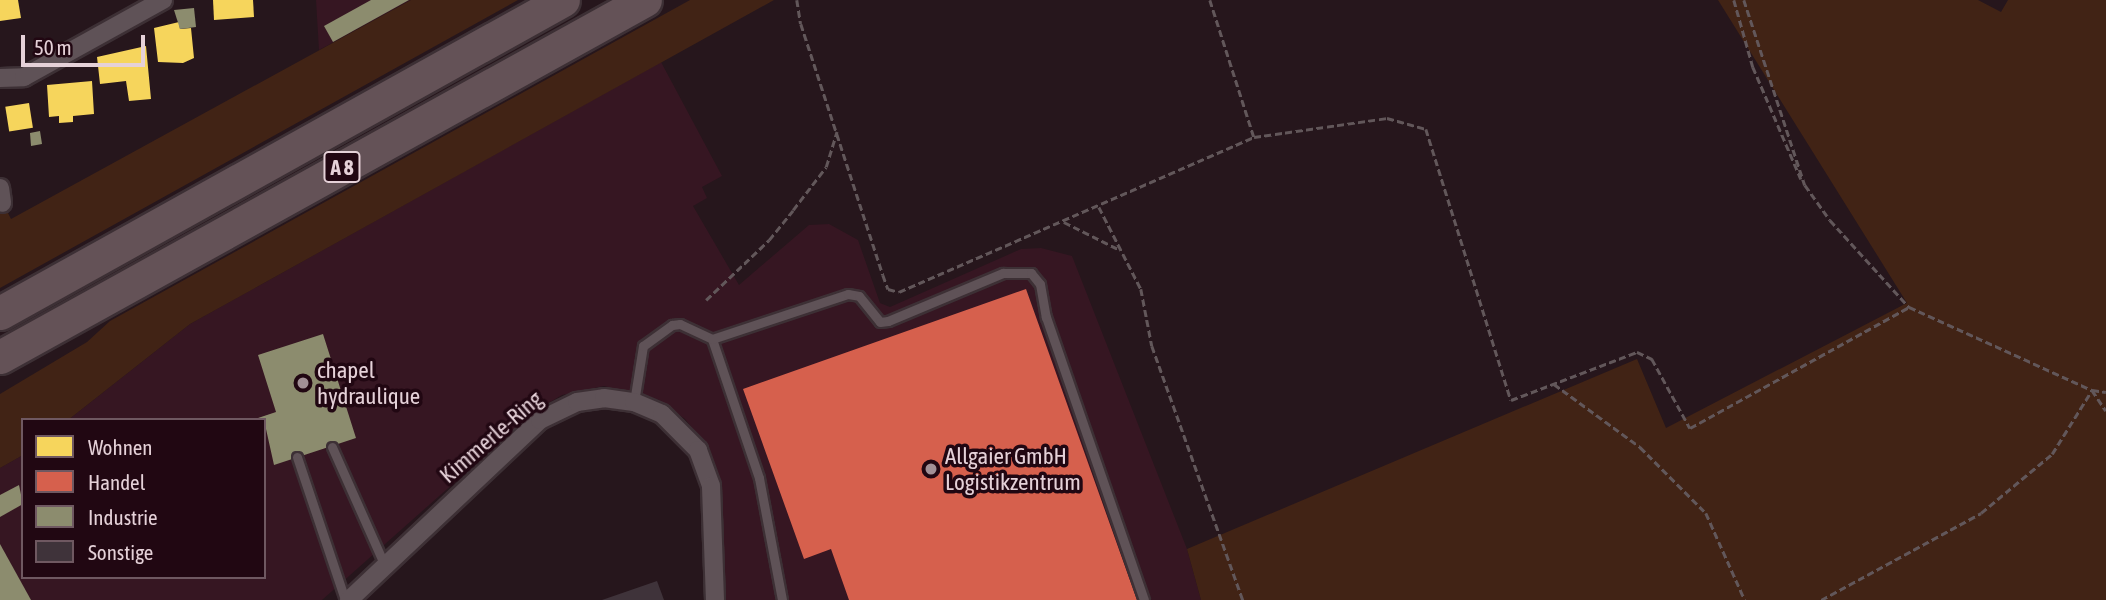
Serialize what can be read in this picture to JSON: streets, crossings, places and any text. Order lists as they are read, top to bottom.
{
  "streets": {
    "highway": ["A 8"],
    "street": ["Kimmerle-Ring"]
  },
  "places": ["chapel hydraulique", "Allgaier GmbH Logistikzentrum"],
  "legend": [
    "Wohnen",
    "Handel",
    "Industrie",
    "Sonstige"
  ],
  "scale_bar": "50 m"
}
